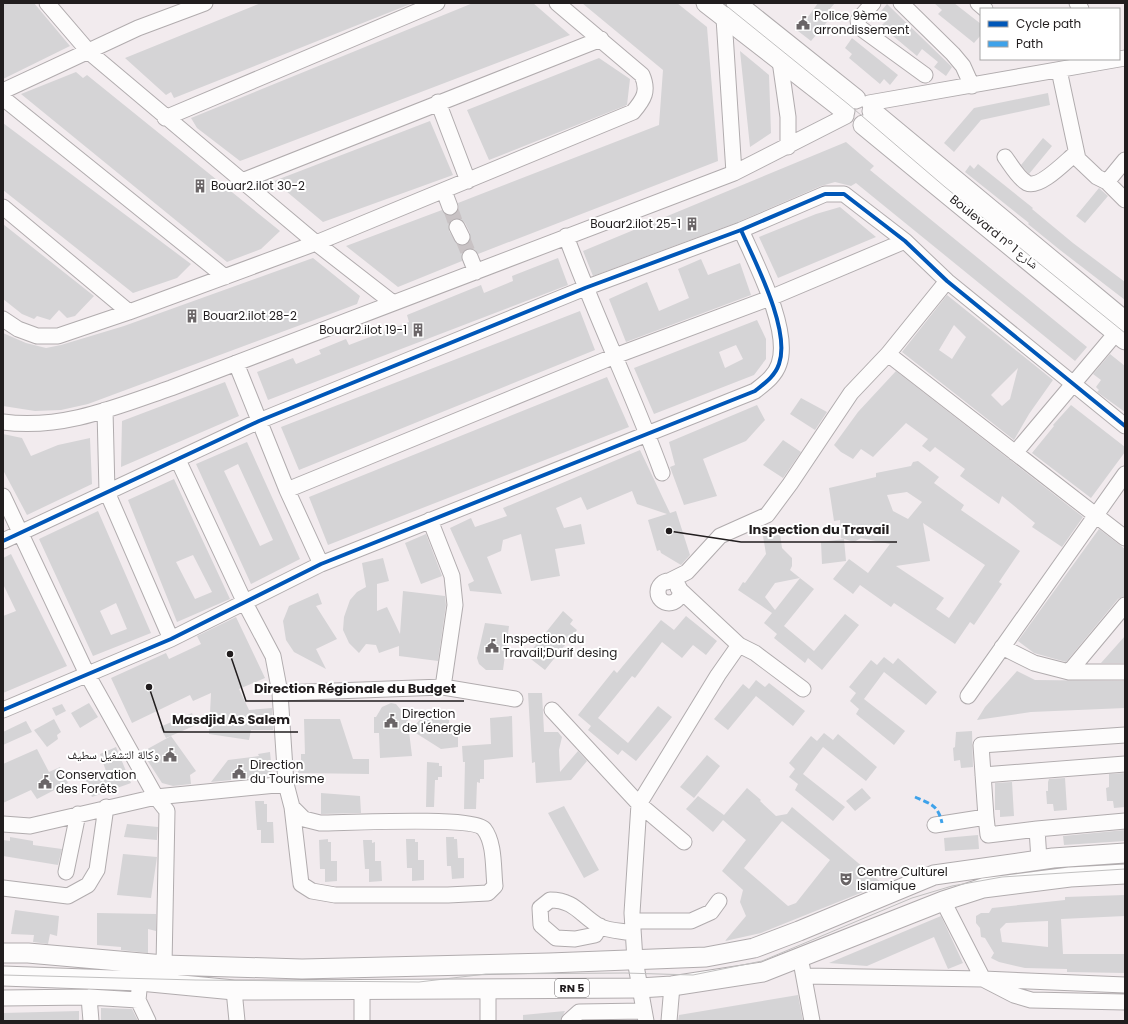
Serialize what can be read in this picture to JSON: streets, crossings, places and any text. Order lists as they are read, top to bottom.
{
  "streets": {
    "main road": ["Boulevard n° شارع 1", "RN 5"]
  },
  "places": {
    "public building": [
      "Police 9ème arrondissement",
      "Inspection du Travail;Durif desing",
      "Direction de l'énergie",
      "وكالة التشغيل سطيف",
      "Direction du Tourisme",
      "Conservation des Forêts"
    ],
    "building": [
      "Bouar2.ilot 30-2",
      "Bouar2.ilot 25-1",
      "Bouar2.ilot 28-2",
      "Bouar2.ilot 19-1"
    ],
    "other": ["Inspection du Travail", "Direction Régionale du Budget", "Masdjid As Salem"],
    "theatre": ["Centre Culturel Islamique"]
  },
  "legend": ["Cycle path", "Path"]
}
